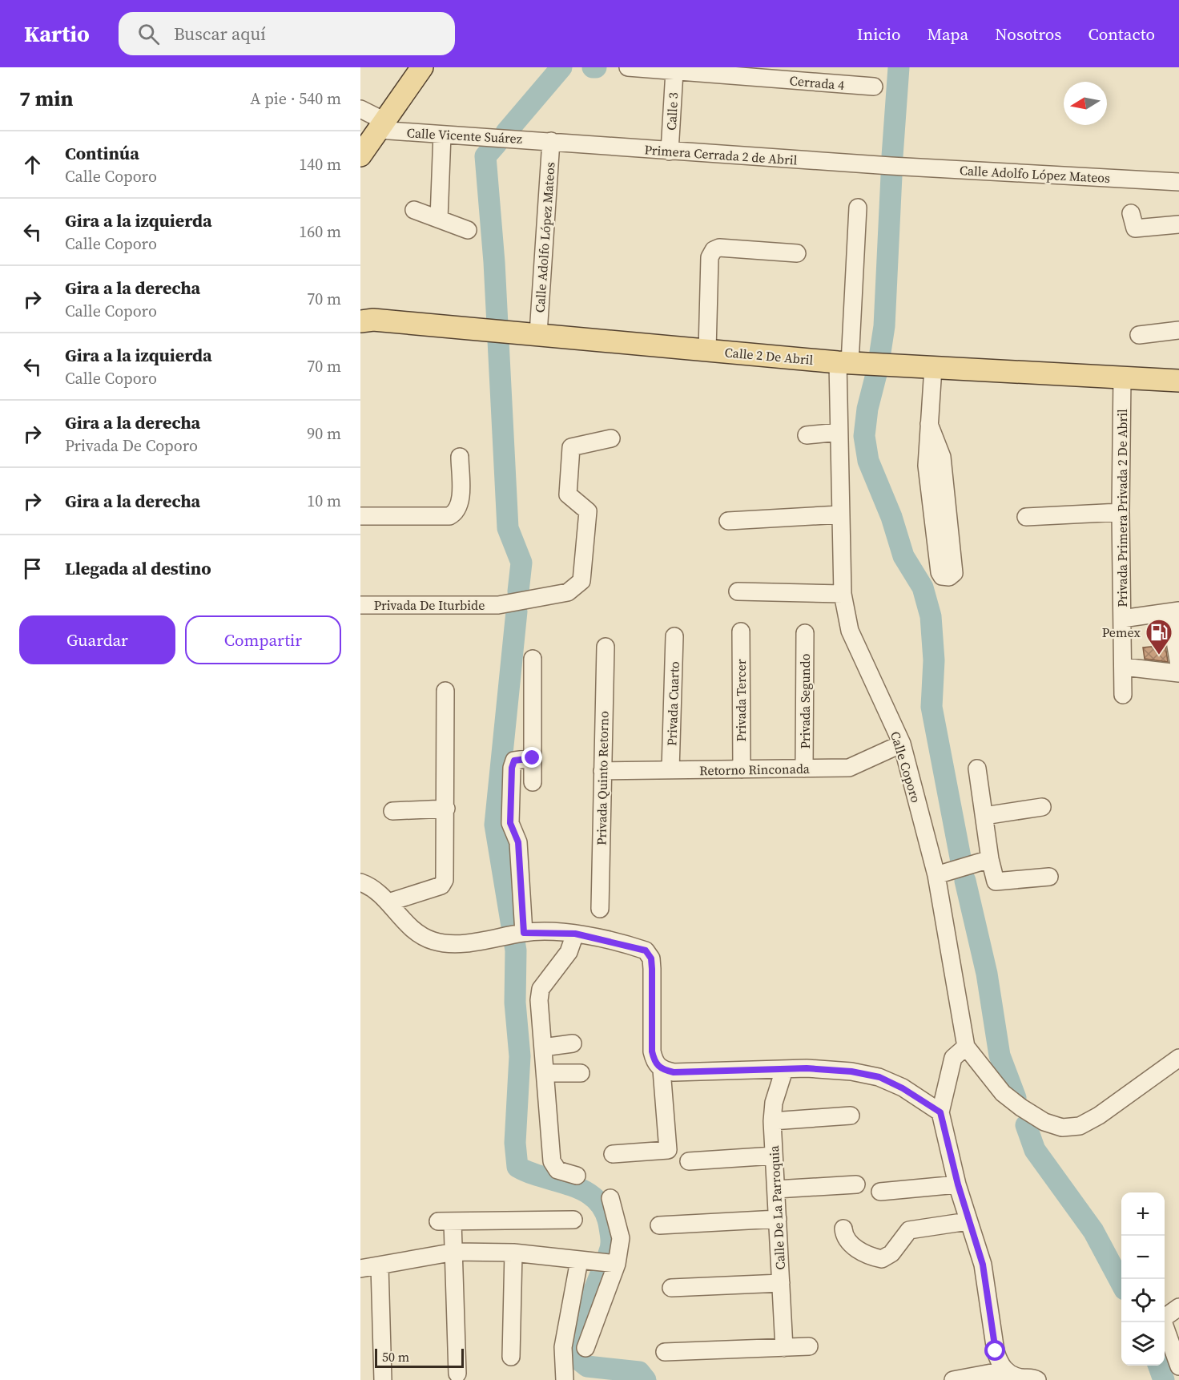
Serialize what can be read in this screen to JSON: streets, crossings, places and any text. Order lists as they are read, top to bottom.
{
  "streets": {
    "main road": ["Calle 2 De Abril"],
    "street": [
      "Cerrada 4",
      "Calle 3",
      "Calle Vicente Suárez",
      "Primera Cerrada 2 de Abril",
      "Calle Adolfo López Mateos",
      "Privada Primera Privada 2 De Abril",
      "Privada De Iturbide",
      "Privada Tercer",
      "Privada Segundo",
      "Privada Cuarto",
      "Calle Coporo",
      "Retorno Rinconada",
      "Privada Quinto Retorno",
      "Calle De La Parroquia"
    ]
  },
  "crossings": [
    ["Cerrada 4", "Calle 3"],
    ["Calle 3", "Primera Cerrada 2 de Abril"],
    ["Calle Vicente Suárez", "Primera Cerrada 2 de Abril"],
    ["Calle Vicente Suárez", "Calle Adolfo López Mateos"],
    ["Primera Cerrada 2 de Abril", "Calle Adolfo López Mateos"],
    ["Calle Adolfo López Mateos", "Calle 2 De Abril"],
    ["Calle 2 De Abril", "Privada Primera Privada 2 De Abril"],
    ["Calle 2 De Abril", "Calle Coporo"],
    ["Privada Tercer", "Retorno Rinconada"],
    ["Privada Segundo", "Retorno Rinconada"],
    ["Privada Cuarto", "Retorno Rinconada"],
    ["Calle Coporo", "Retorno Rinconada"],
    ["Retorno Rinconada", "Privada Quinto Retorno"]
  ],
  "places": {
    "fuel station": ["Pemex"]
  },
  "scale_bar": "50 m",
  "north": "left",
  "page": {
    "header": "Kartio",
    "search": "Buscar aquí",
    "nav": [
      "Inicio",
      "Mapa",
      "Nosotros",
      "Contacto"
    ],
    "heading": ["7 min", "A pie · 540 m"],
    "list": [
      ["Continúa", "Calle Coporo", "140 m"],
      ["Gira a la izquierda", "Calle Coporo", "160 m"],
      ["Gira a la derecha", "Calle Coporo", "70 m"],
      ["Gira a la izquierda", "Calle Coporo", "70 m"],
      ["Gira a la derecha", "Privada De Coporo", "90 m"],
      ["Gira a la derecha", "10 m"],
      "Llegada al destino"
    ],
    "buttons": ["Guardar", "Compartir"],
    "map_buttons": ["+", "−"],
    "scale": "50 m"
  }
}
